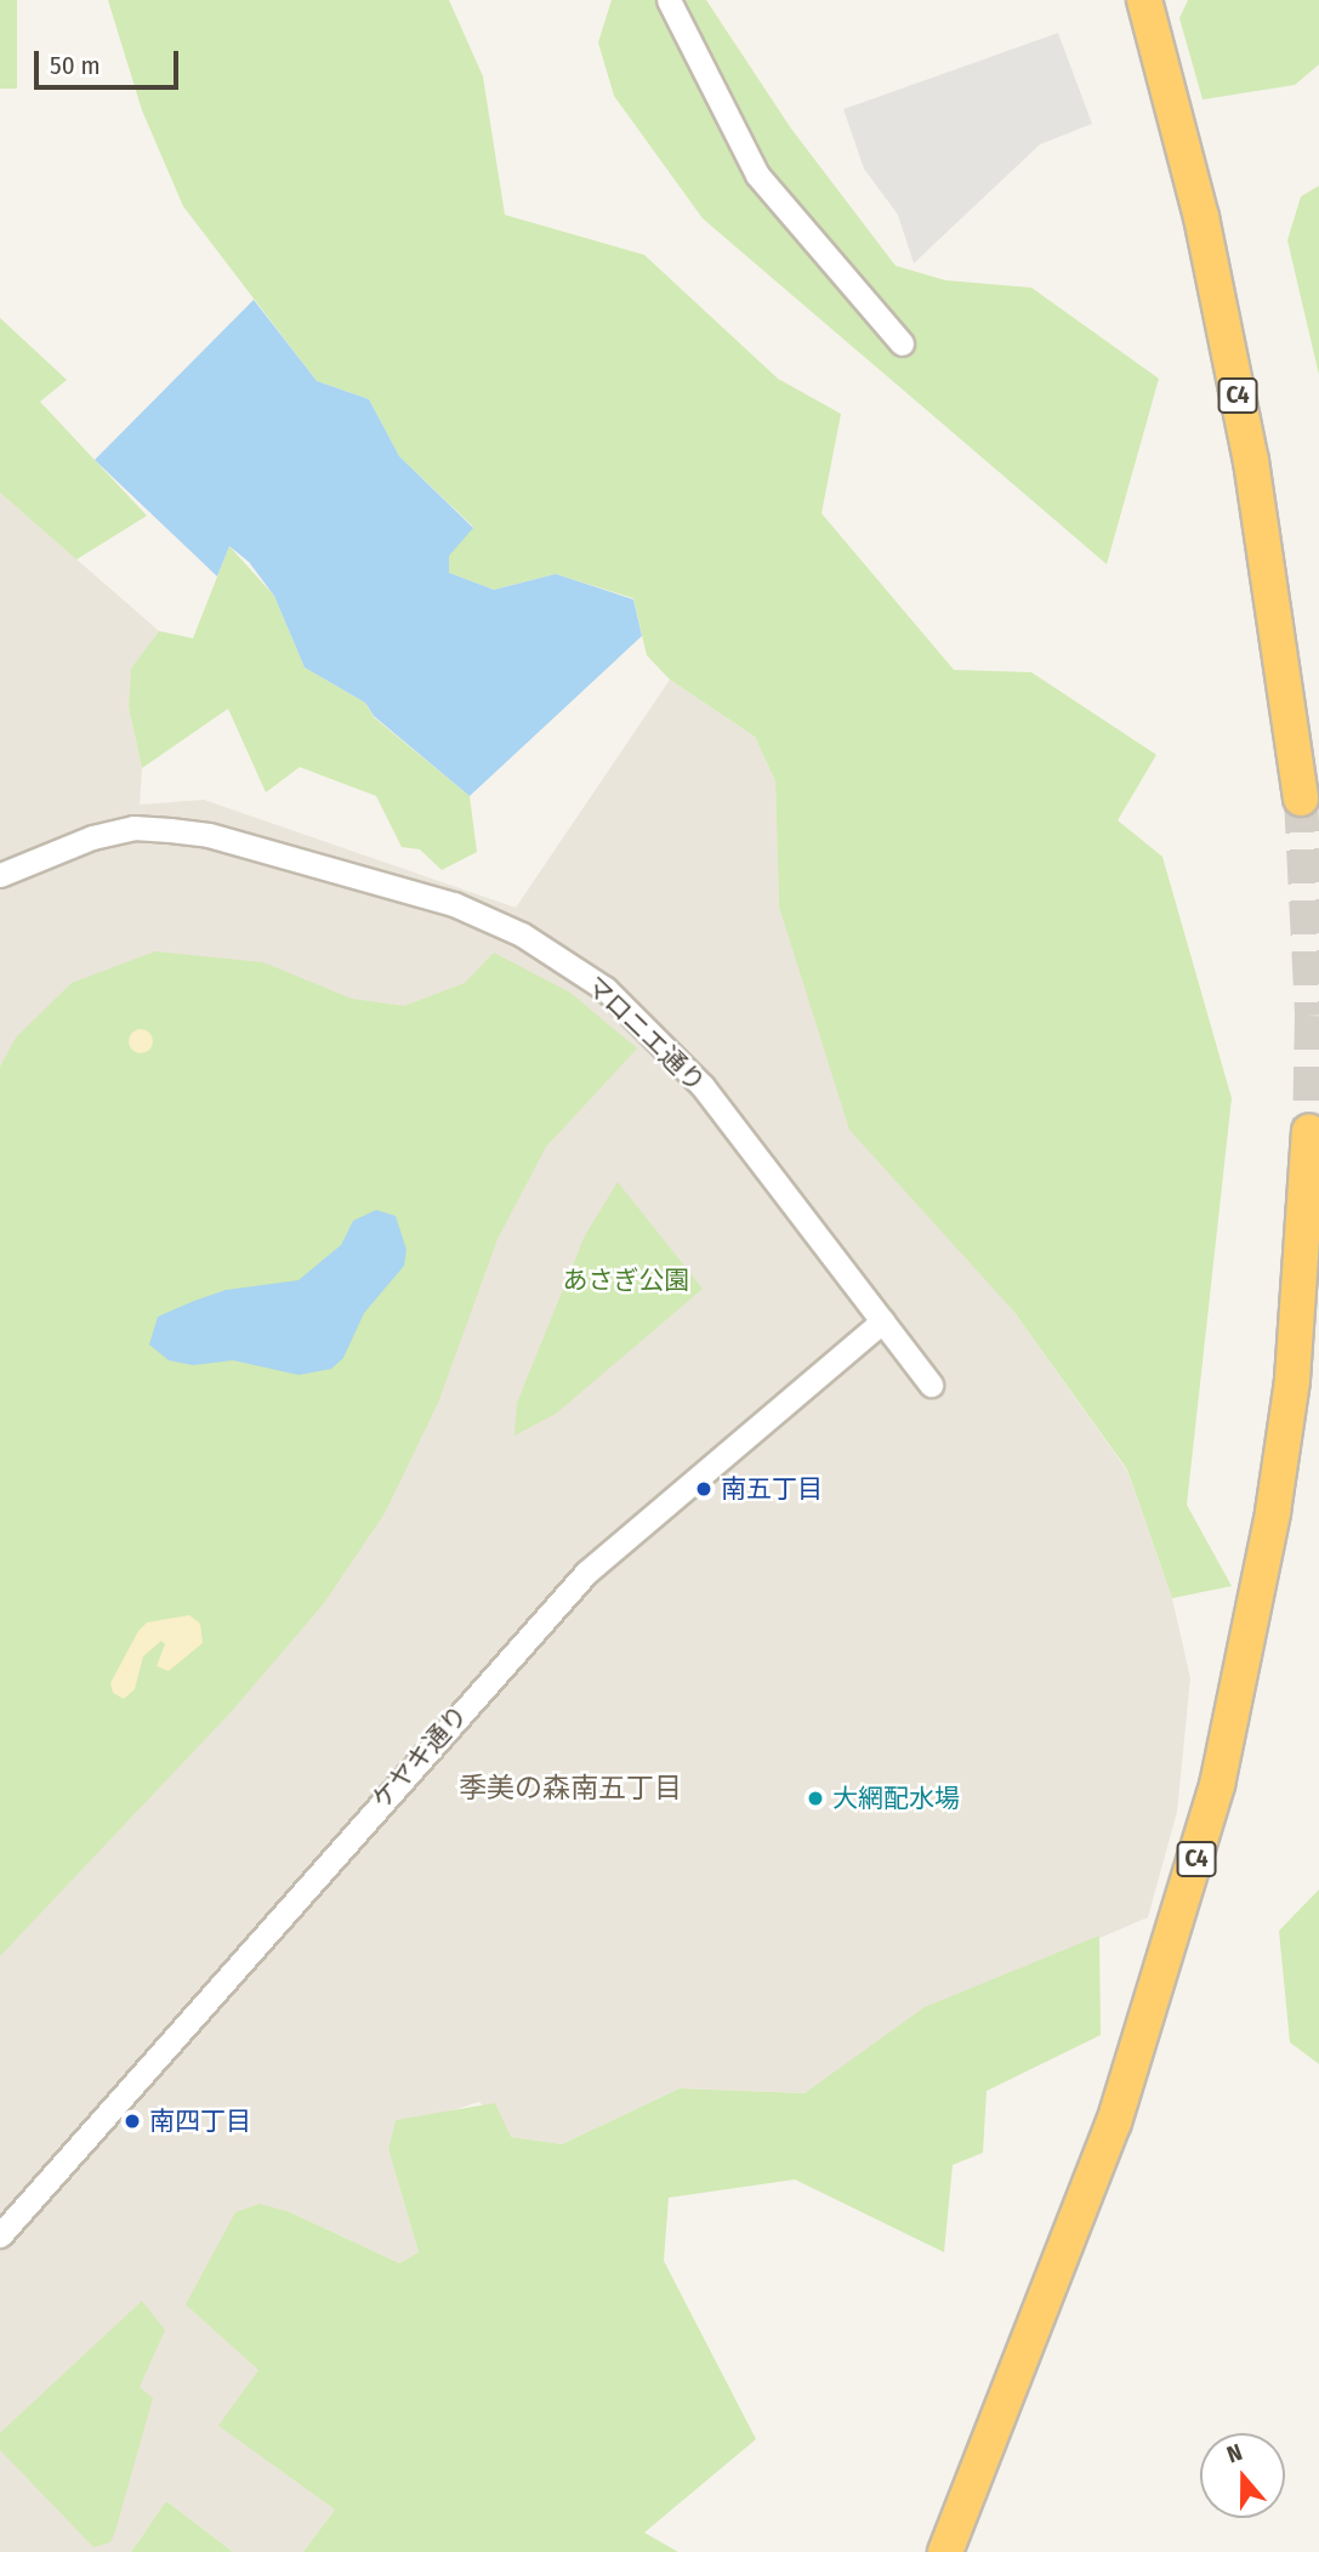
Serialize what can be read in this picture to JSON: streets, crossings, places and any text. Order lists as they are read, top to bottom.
{
  "streets": {
    "highway": ["C4"],
    "street": ["マロニエ通り", "ケヤキ通り"]
  },
  "crossings": [
    ["マロニエ通り", "ケヤキ通り"]
  ],
  "districts": ["季美の森南五丁目"],
  "parks": ["あさぎ公園"],
  "places": ["南五丁目", "大網配水場", "南四丁目"],
  "scale_bar": "50 m",
  "north": "top"
}
